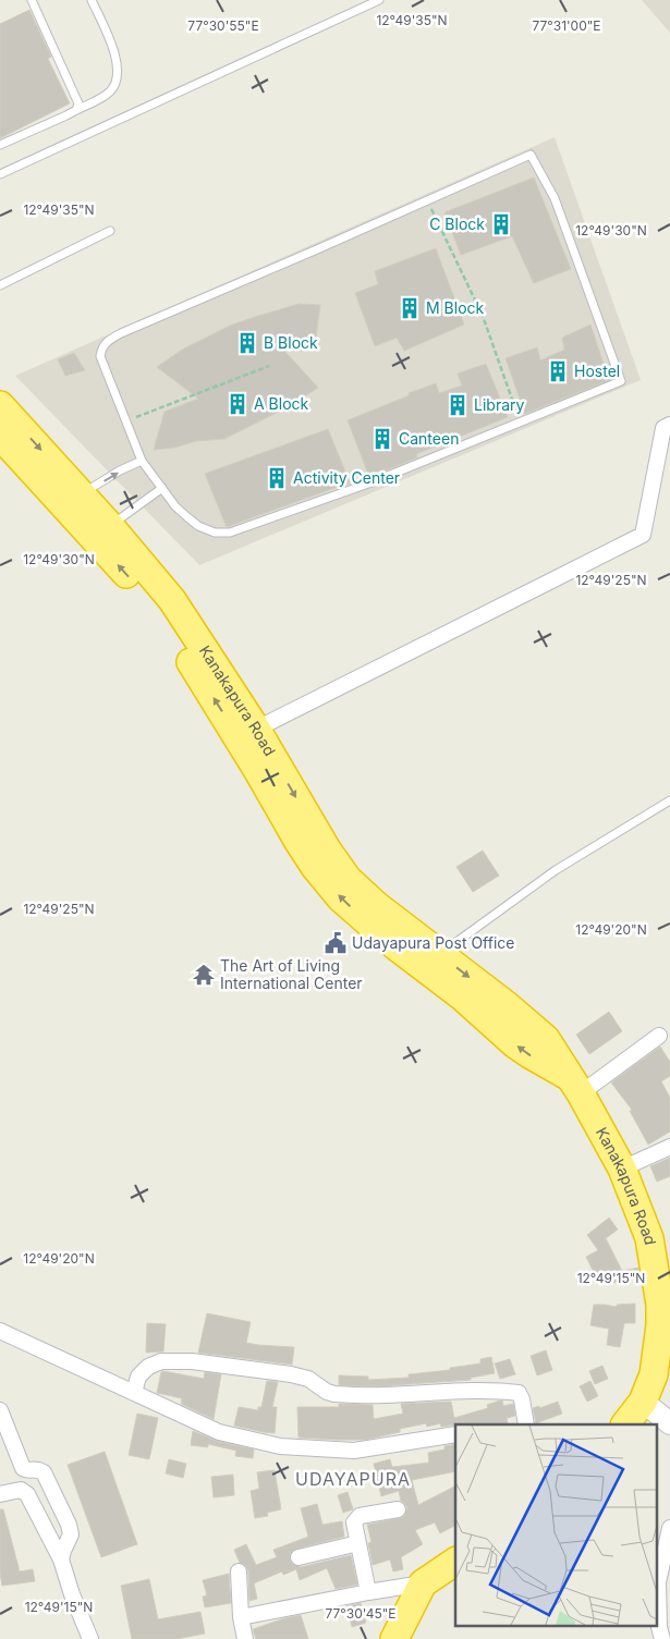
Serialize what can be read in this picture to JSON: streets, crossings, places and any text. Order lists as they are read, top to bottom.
{
  "streets": {
    "highway": ["Kanakapura Road"]
  },
  "districts": ["UDAYAPURA"],
  "places": {
    "building": [
      "C Block",
      "M Block",
      "B Block",
      "Hostel",
      "A Block",
      "Library",
      "Canteen",
      "Activity Center"
    ],
    "public building": ["Udayapura Post Office"],
    "temple": ["The Art of Living International Center"]
  },
  "coordinates": [
    "12°49'35\"N",
    "77°30'55\"E",
    "77°31'00\"E",
    "12°49'30\"N",
    "12°49'25\"N",
    "12°49'20\"N",
    "12°49'15\"N",
    "77°30'45\"E"
  ]
}
